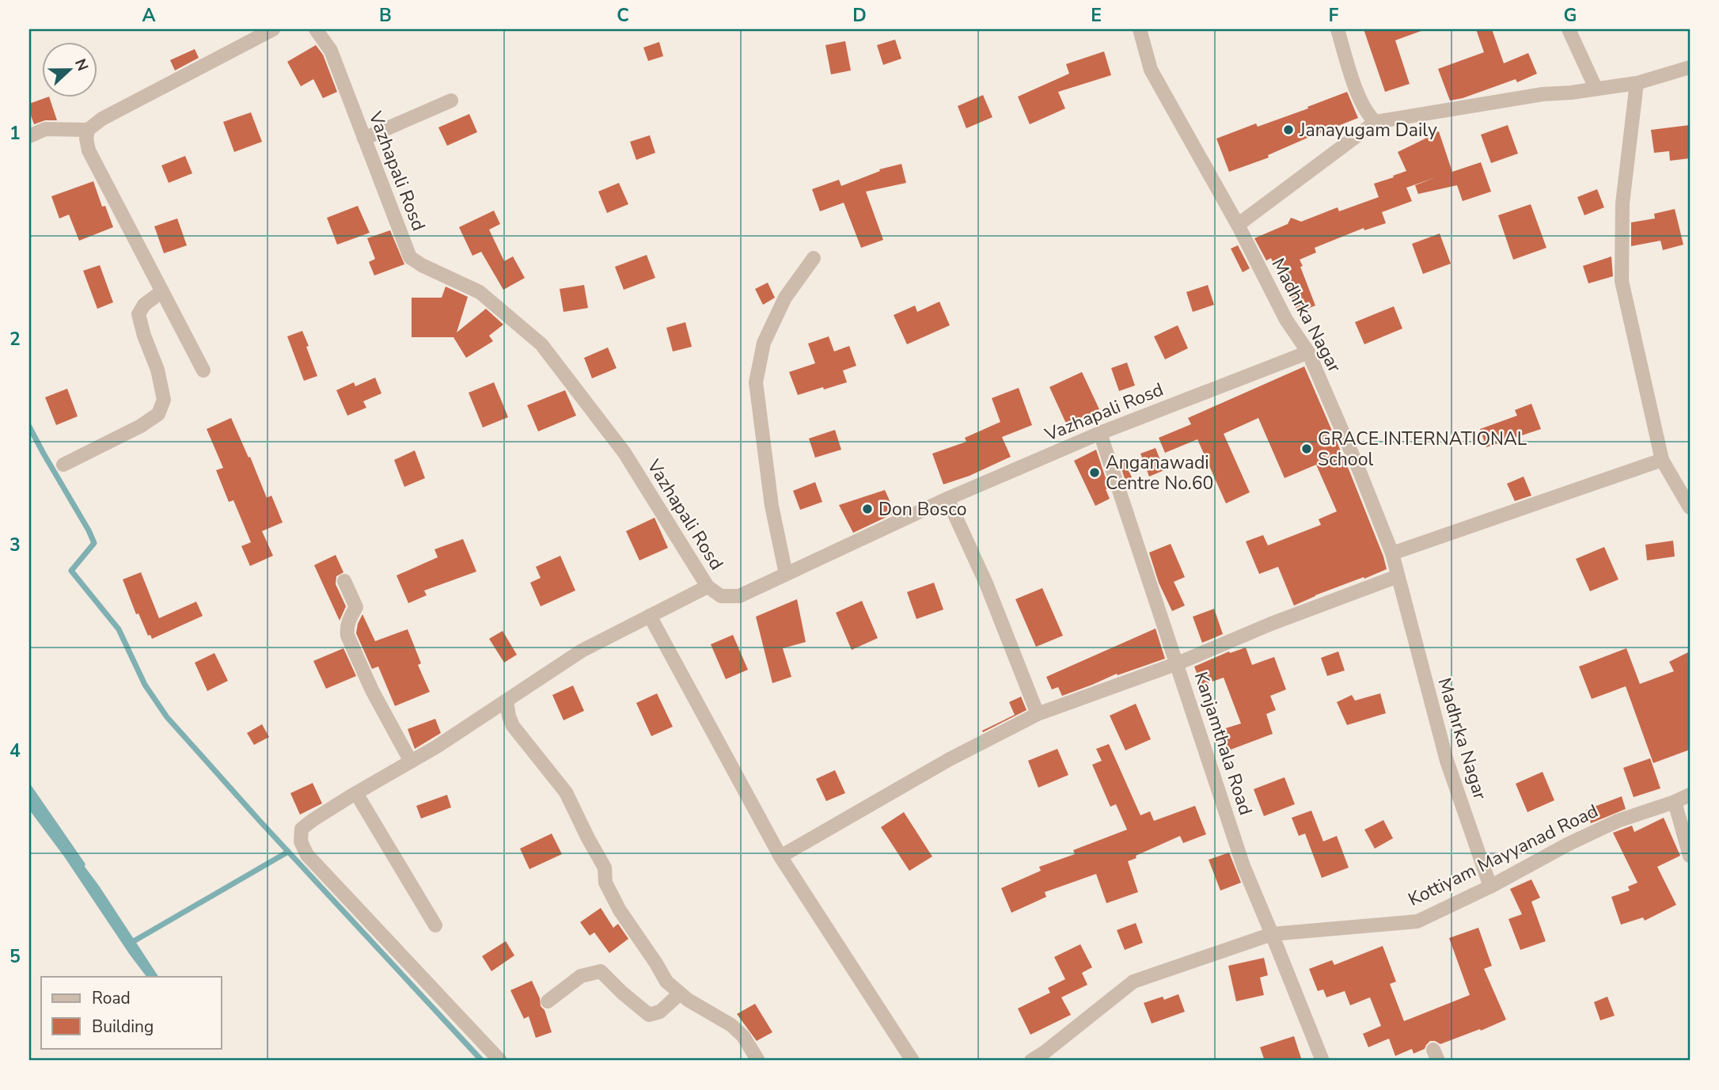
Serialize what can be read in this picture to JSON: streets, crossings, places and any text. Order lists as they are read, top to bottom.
{
  "streets": {
    "street": [
      "Vazhapali Rosd",
      "Madhrka Nagar",
      "Kanjamthala Road",
      "Kottiyam Mayyanad Road"
    ]
  },
  "crossings": [
    ["Vazhapali Rosd", "Madhrka Nagar"],
    ["Vazhapali Rosd", "Kanjamthala Road"],
    ["Madhrka Nagar", "Kottiyam Mayyanad Road"],
    ["Kanjamthala Road", "Kottiyam Mayyanad Road"]
  ],
  "places": [
    "Janayugam Daily",
    "GRACE INTERNATIONAL School",
    "Anganawadi Centre No.60",
    "Don Bosco"
  ],
  "legend": ["Road", "Building"],
  "north": "right",
  "grid": {
    "columns": [
      "A",
      "B",
      "C",
      "D",
      "E",
      "F",
      "G"
    ],
    "rows": [
      "1",
      "2",
      "3",
      "4",
      "5"
    ]
  }
}
